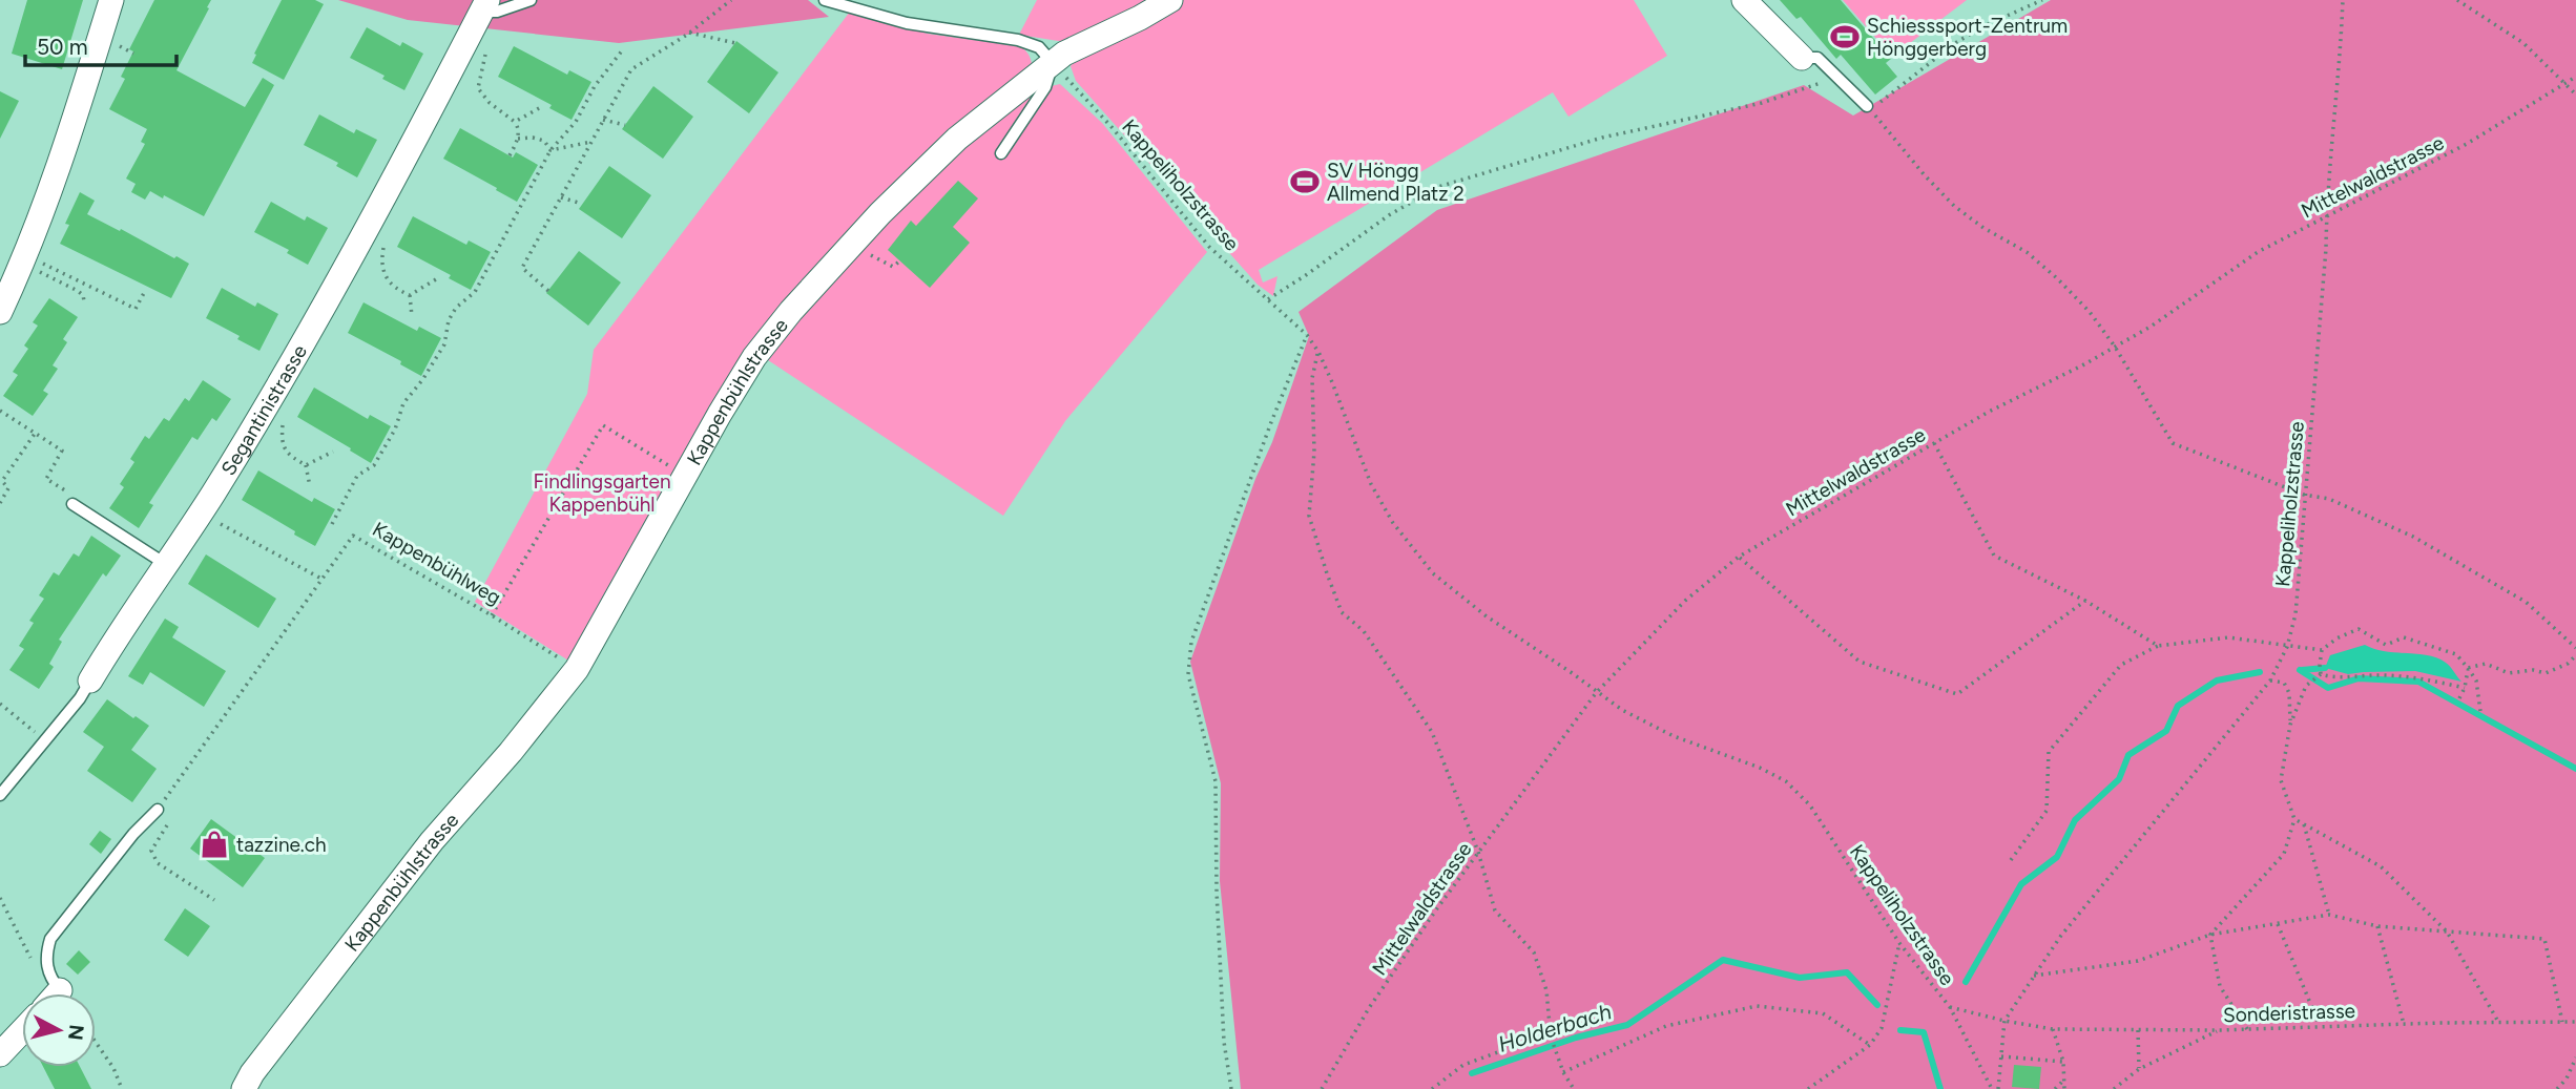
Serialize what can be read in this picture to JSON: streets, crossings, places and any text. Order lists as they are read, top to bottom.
{
  "streets": {
    "street": ["Kappenbühlstrasse", "Segantinistrasse"],
    "path": [
      "Mittelwaldstrasse",
      "Kappeliholzstrasse",
      "Kappenbühlweg",
      "Sonderistrasse"
    ]
  },
  "crossings": [
    ["Mittelwaldstrasse", "Kappeliholzstrasse"],
    ["Kappeliholzstrasse", "Kappenbühlstrasse"],
    ["Kappeliholzstrasse", "Sonderistrasse"],
    ["Kappenbühlstrasse", "Kappenbühlweg"]
  ],
  "water": ["Holderbach"],
  "parks": ["Findlingsgarten Kappenbühl"],
  "places": {
    "sports": ["Schiesssport-Zentrum Hönggerberg", "SV Höngg Allmend Platz 2"],
    "shop": ["tazzine.ch"]
  },
  "scale_bar": "50 m",
  "north": "right"
}
